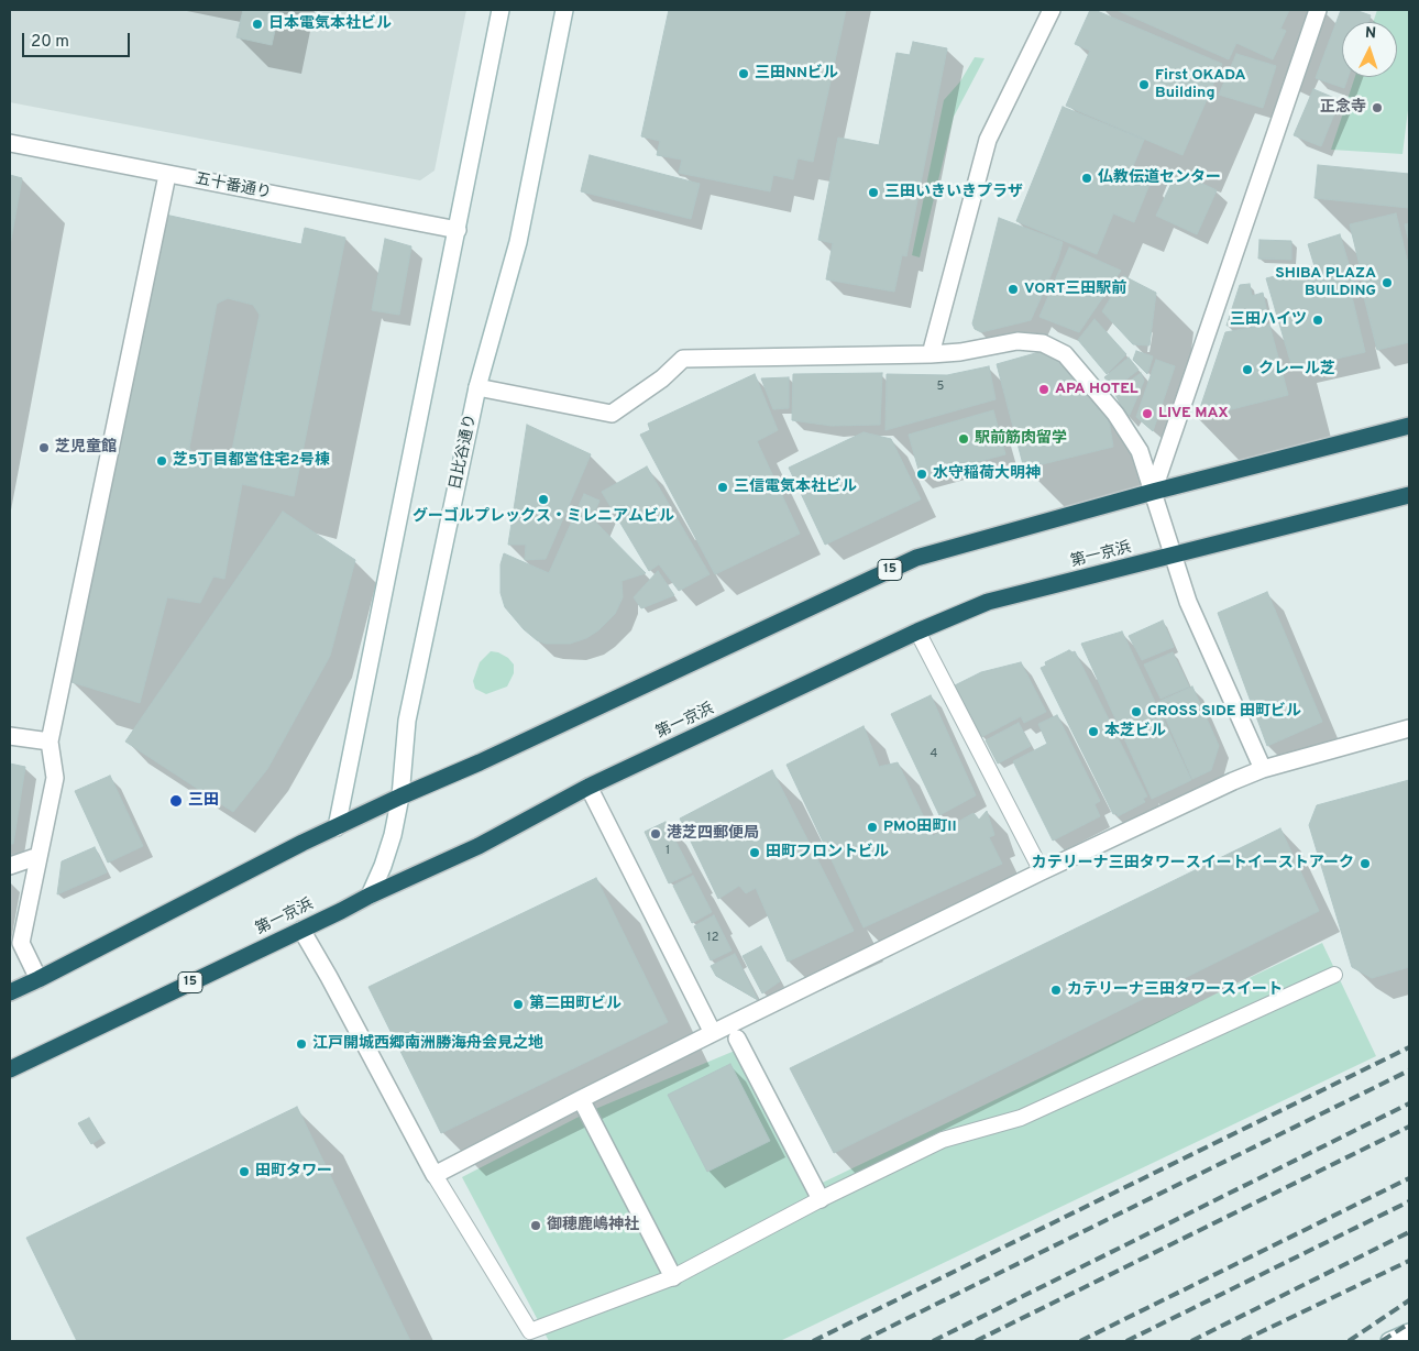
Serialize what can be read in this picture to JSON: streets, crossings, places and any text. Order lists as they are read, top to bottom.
{
  "streets": {
    "highway": ["第一京浜", "15"],
    "street": ["五十番通り", "日比谷通り"]
  },
  "crossings": [
    ["日比谷通り", "第一京浜"],
    ["日比谷通り", "15"]
  ],
  "places": [
    "日本電気本社ビル",
    "三田NNビル",
    "First OKADA Building",
    "正念寺",
    "仏教伝道センター",
    "三田いきいきプラザ",
    "SHIBA PLAZA BUILDING",
    "VORT三田駅前",
    "三田ハイツ",
    "クレール芝",
    "APA HOTEL",
    "LIVE MAX",
    "駅前筋肉留学",
    "芝児童館",
    "芝5丁目都営住宅2号棟",
    "水守稲荷大明神",
    "三信電気本社ビル",
    "グーゴルプレックス・ミレニアムビル",
    "CROSS SIDE 田町ビル",
    "本芝ビル",
    "三田",
    "PMO田町II",
    "港芝四郵便局",
    "田町フロントビル",
    "カテリーナ三田タワースイートイーストアーク",
    "カテリーナ三田タワースイート",
    "第二田町ビル",
    "江戸開城西郷南洲勝海舟会見之地",
    "田町タワー",
    "御穂鹿嶋神社"
  ],
  "house_numbers": [
    "5",
    "4",
    "1",
    "12"
  ],
  "scale_bar": "20 m",
  "north": "top"
}
